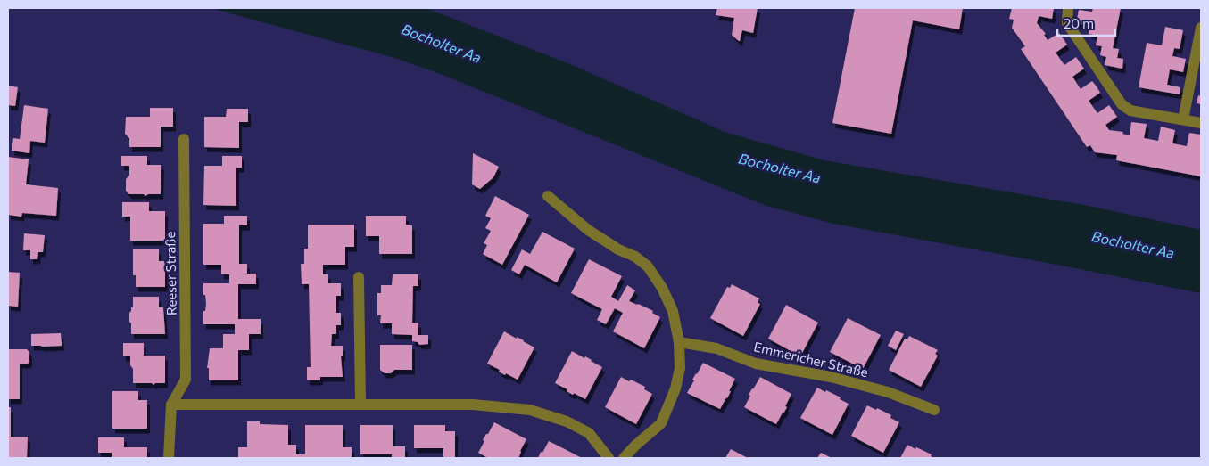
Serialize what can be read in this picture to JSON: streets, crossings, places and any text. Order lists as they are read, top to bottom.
{
  "streets": {
    "street": ["Reeser Straße", "Emmericher Straße"]
  },
  "water": ["Bocholter Aa"],
  "scale_bar": "20 m"
}
